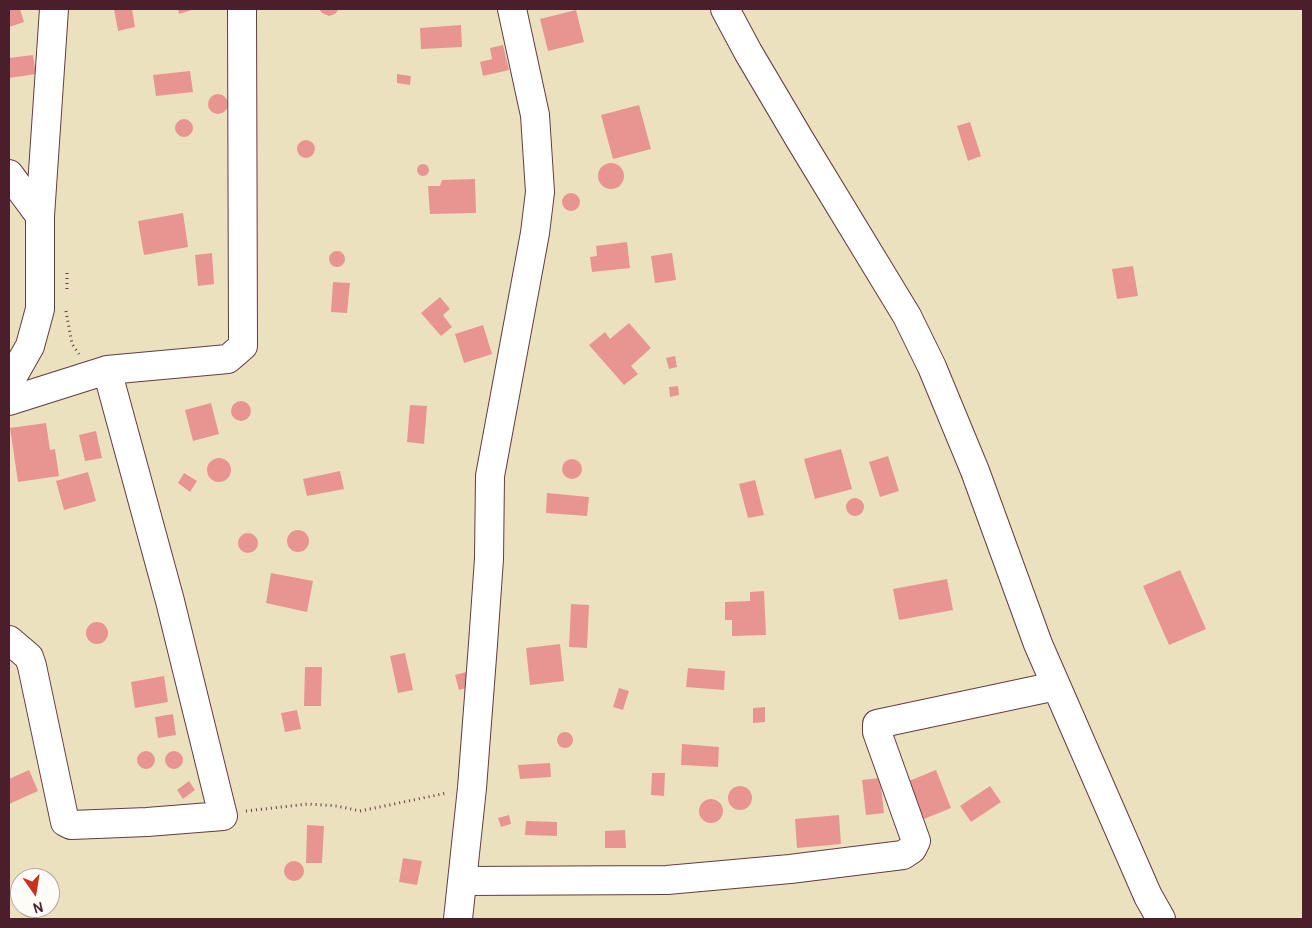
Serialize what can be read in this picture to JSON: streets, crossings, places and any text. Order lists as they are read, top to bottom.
{
  "north": "bottom"
}
